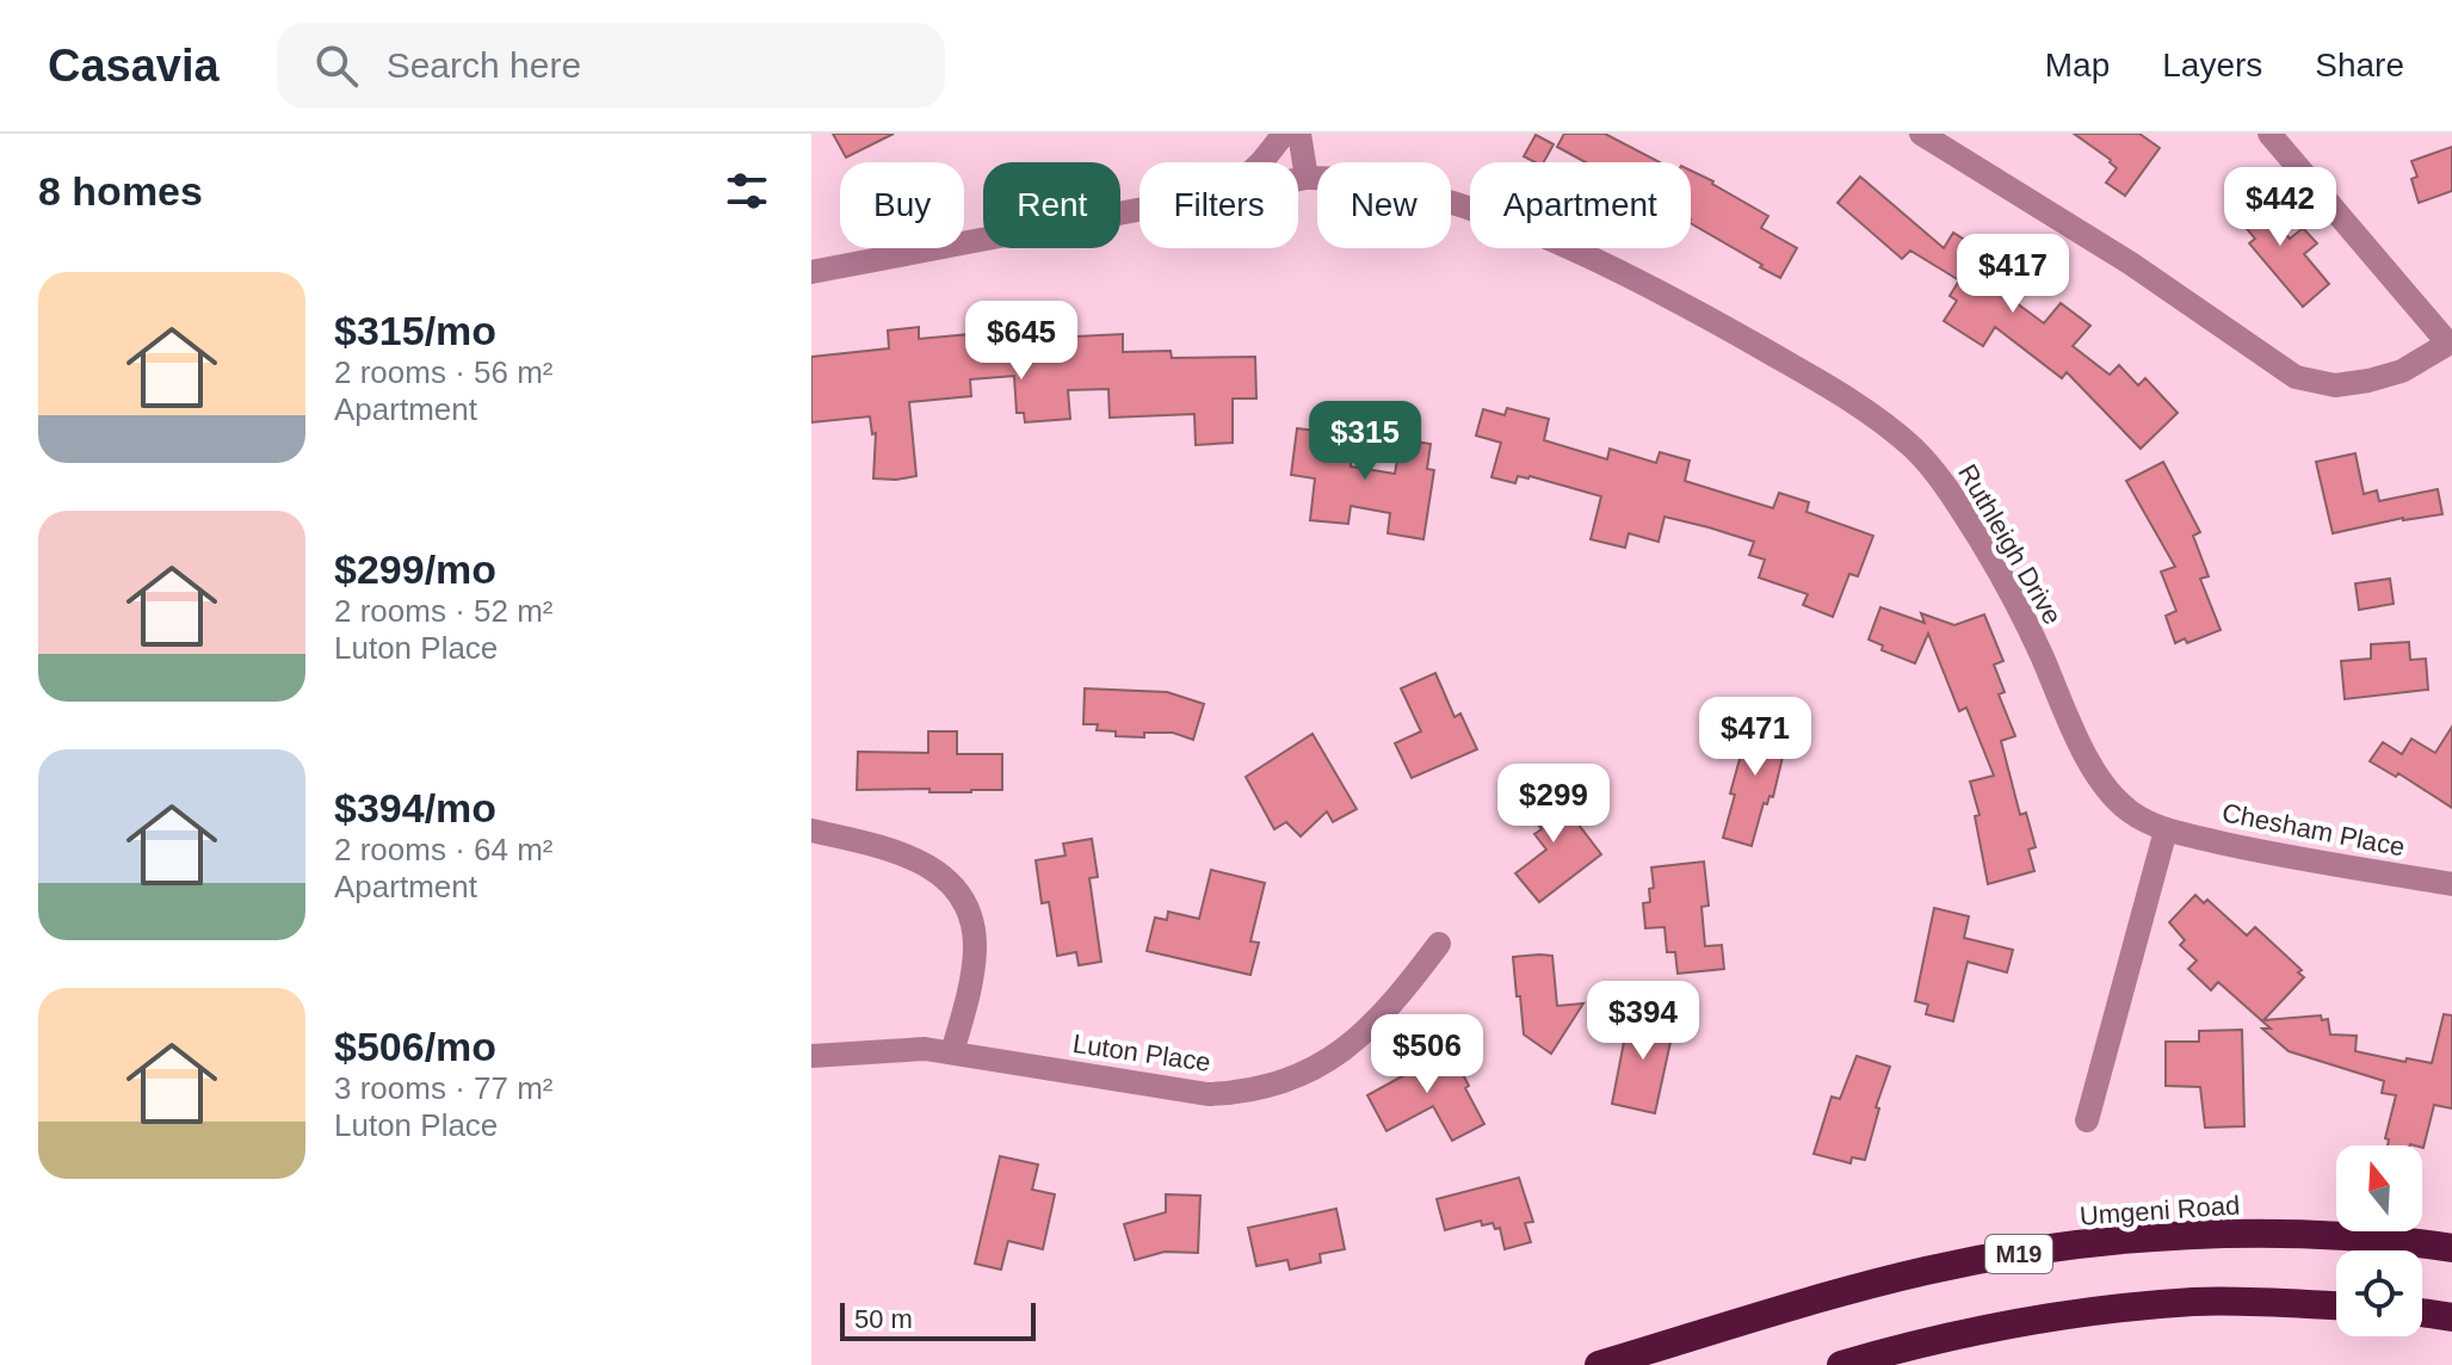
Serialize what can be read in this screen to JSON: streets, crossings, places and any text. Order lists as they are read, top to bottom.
{
  "streets": {
    "highway": ["Umgeni Road", "M19"],
    "street": ["Ruthleigh Drive", "Chesham Place", "Luton Place"]
  },
  "crossings": [
    ["Ruthleigh Drive", "Chesham Place"]
  ],
  "scale_bar": "50 m",
  "north": "top",
  "page": {
    "header": "Casavia",
    "search": "Search here",
    "nav": ["Map", "Layers", "Share"],
    "heading": "8 homes",
    "chip": [
      "Buy",
      "Rent",
      "Filters",
      "New",
      "Apartment"
    ],
    "price": [
      "$442",
      "$417",
      "$645",
      "$315",
      "$471",
      "$299",
      "$394",
      "$506"
    ],
    "list": [
      {
        "name": "$315/mo",
        "note": "2 rooms · 56 m² · Apartment"
      },
      {
        "name": "$299/mo",
        "note": "2 rooms · 52 m² · Luton Place"
      },
      {
        "name": "$394/mo",
        "note": "2 rooms · 64 m² · Apartment"
      },
      {
        "name": "$506/mo",
        "note": "3 rooms · 77 m² · Luton Place"
      }
    ],
    "scale": "50 m"
  }
}
